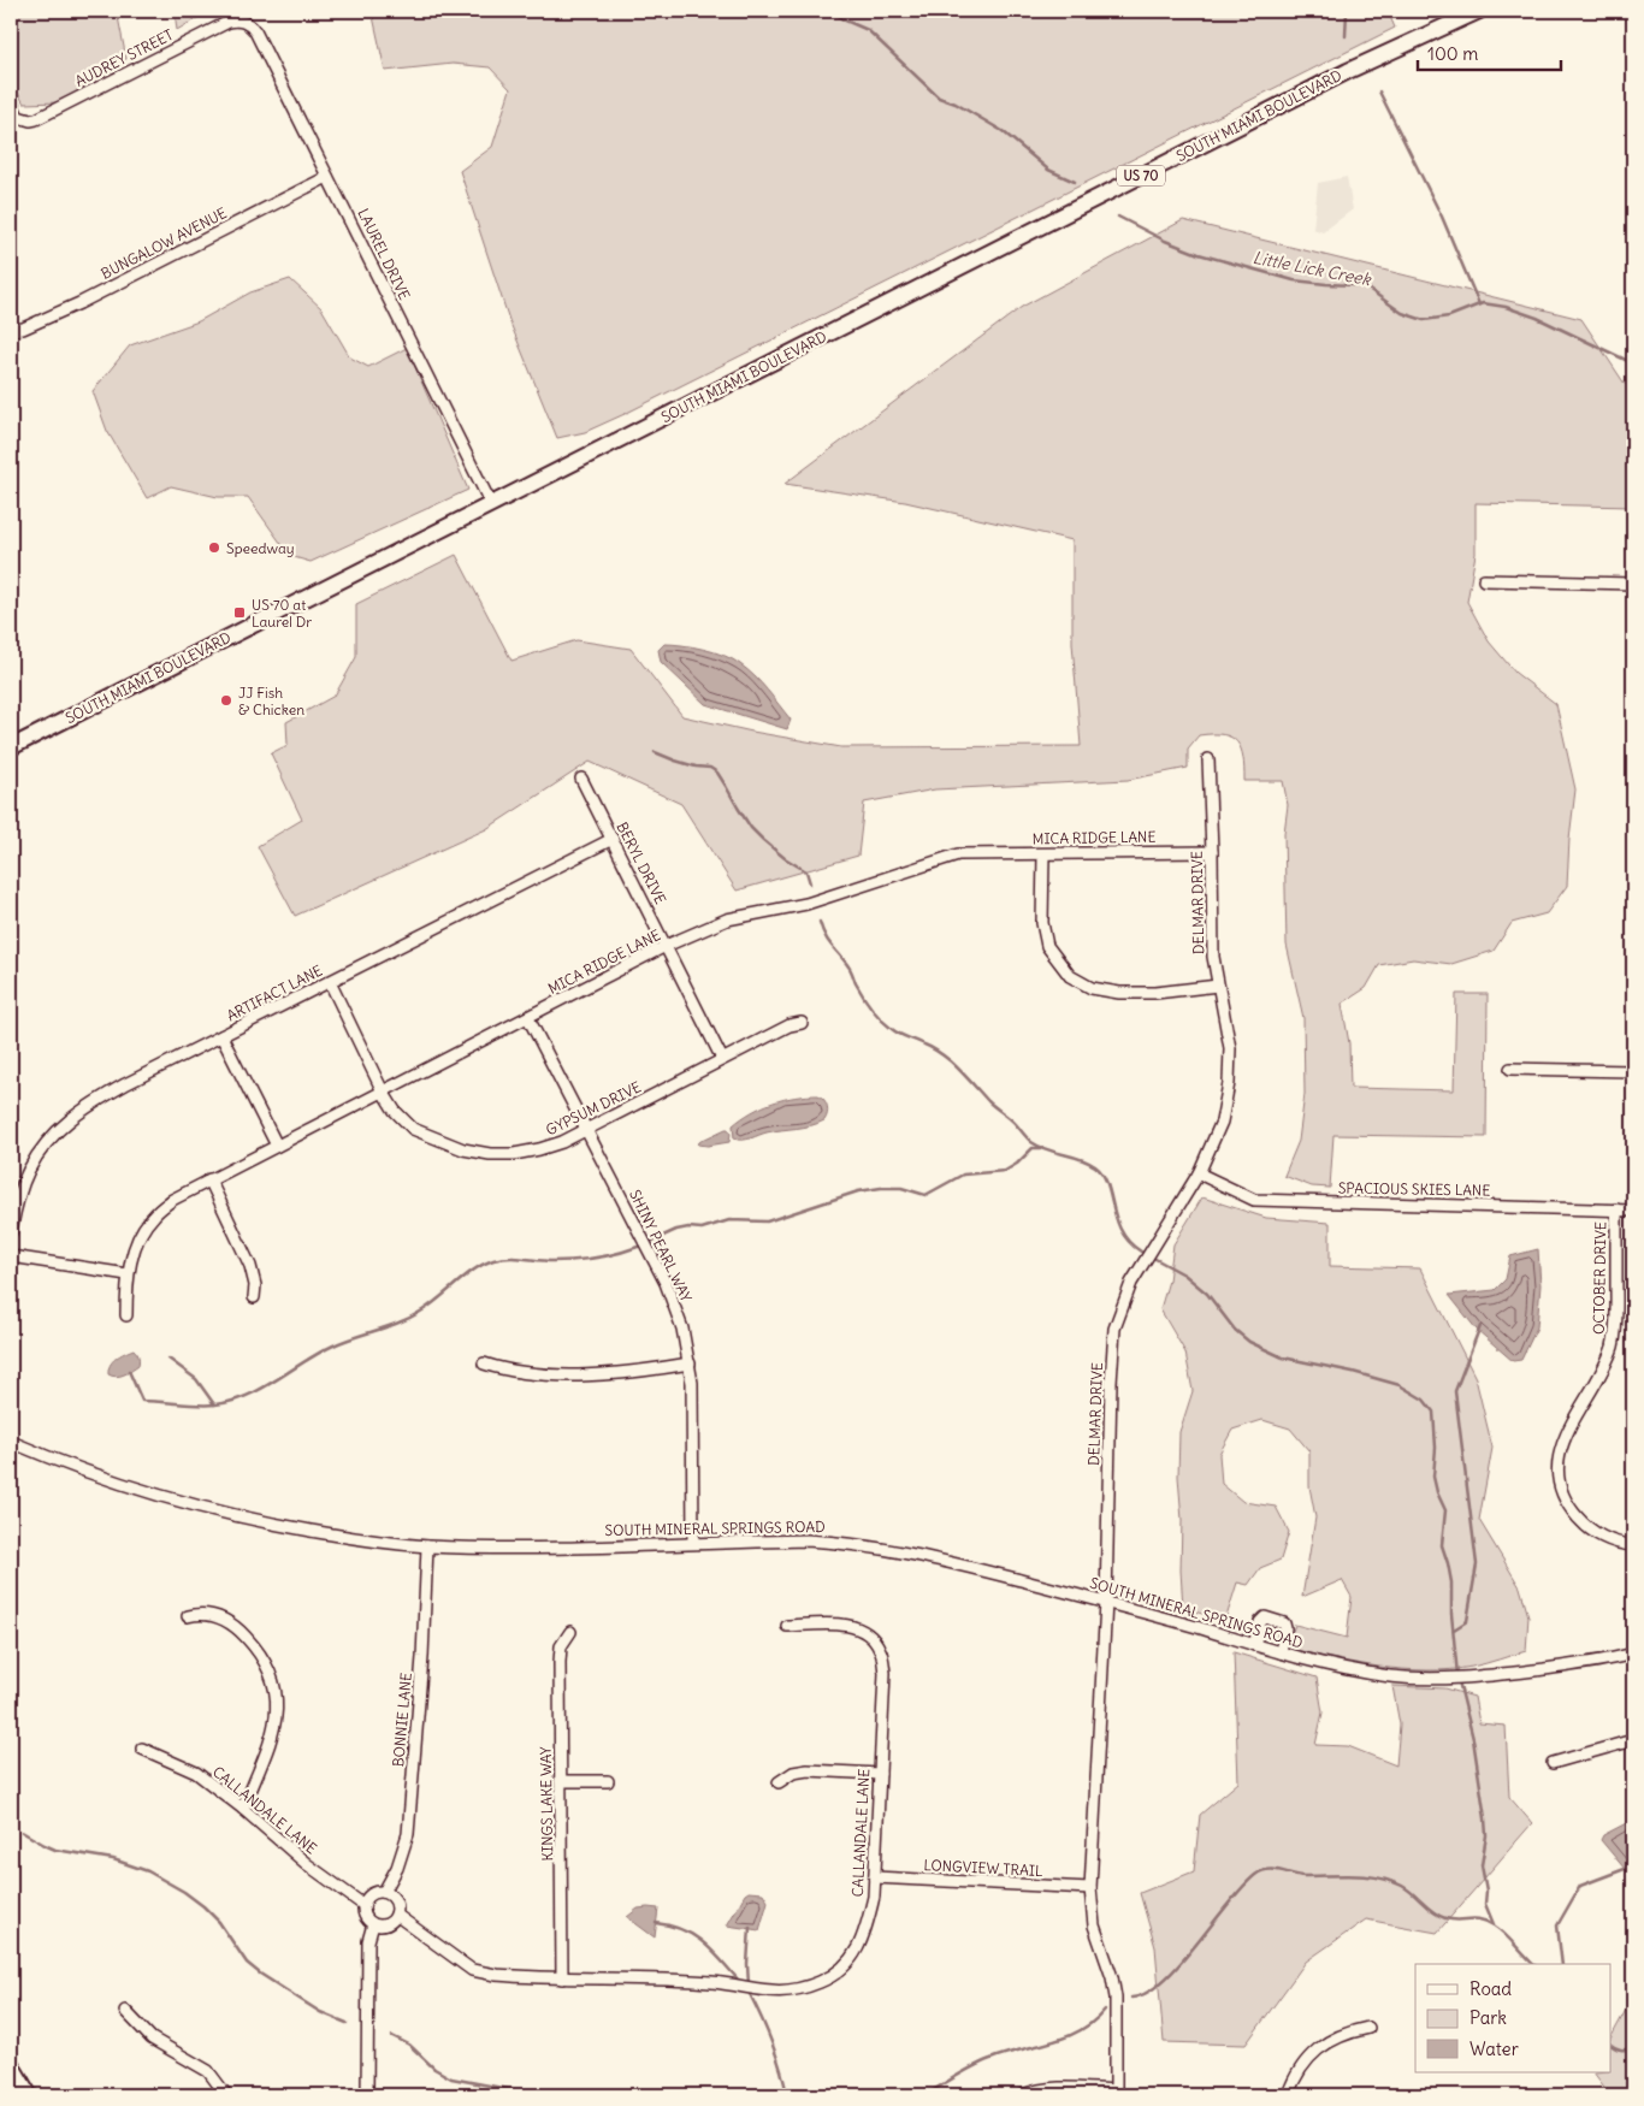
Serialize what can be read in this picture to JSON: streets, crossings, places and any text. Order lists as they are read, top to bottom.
{
  "streets": {
    "highway": ["SOUTH MIAMI BOULEVARD", "US 70"],
    "street": [
      "AUDREY STREET",
      "BUNGALOW AVENUE",
      "LAUREL DRIVE",
      "MICA RIDGE LANE",
      "BERYL DRIVE",
      "DELMAR DRIVE",
      "ARTIFACT LANE",
      "GYPSUM DRIVE",
      "SPACIOUS SKIES LANE",
      "SHINY PEARL WAY",
      "OCTOBER DRIVE",
      "SOUTH MINERAL SPRINGS ROAD",
      "BONNIE LANE",
      "KINGS LAKE WAY",
      "CALLANDALE LANE",
      "LONGVIEW TRAIL"
    ]
  },
  "crossings": [
    ["AUDREY STREET", "LAUREL DRIVE"],
    ["SOUTH MIAMI BOULEVARD", "LAUREL DRIVE"],
    ["BUNGALOW AVENUE", "LAUREL DRIVE"],
    ["MICA RIDGE LANE", "BERYL DRIVE"],
    ["MICA RIDGE LANE", "DELMAR DRIVE"],
    ["MICA RIDGE LANE", "GYPSUM DRIVE"],
    ["MICA RIDGE LANE", "SHINY PEARL WAY"],
    ["BERYL DRIVE", "ARTIFACT LANE"],
    ["BERYL DRIVE", "GYPSUM DRIVE"],
    ["DELMAR DRIVE", "SPACIOUS SKIES LANE"],
    ["DELMAR DRIVE", "SOUTH MINERAL SPRINGS ROAD"],
    ["DELMAR DRIVE", "LONGVIEW TRAIL"],
    ["ARTIFACT LANE", "GYPSUM DRIVE"],
    ["GYPSUM DRIVE", "SHINY PEARL WAY"],
    ["SPACIOUS SKIES LANE", "OCTOBER DRIVE"],
    ["SHINY PEARL WAY", "SOUTH MINERAL SPRINGS ROAD"],
    ["SOUTH MINERAL SPRINGS ROAD", "BONNIE LANE"],
    ["BONNIE LANE", "CALLANDALE LANE"],
    ["KINGS LAKE WAY", "CALLANDALE LANE"],
    ["CALLANDALE LANE", "LONGVIEW TRAIL"]
  ],
  "water": ["Little Lick Creek"],
  "places": {
    "other": ["Speedway", "JJ Fish & Chicken"],
    "transit": ["US 70 at Laurel Dr"]
  },
  "legend": ["Road", "Park", "Water"],
  "scale_bar": "100 m"
}
